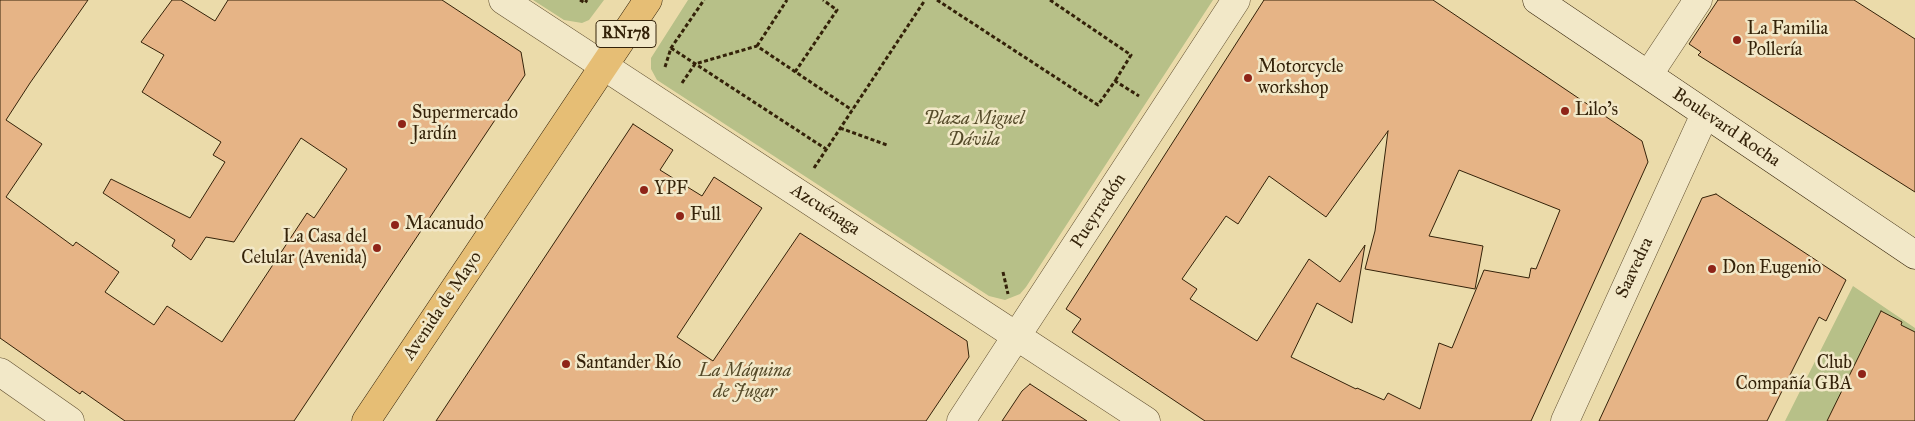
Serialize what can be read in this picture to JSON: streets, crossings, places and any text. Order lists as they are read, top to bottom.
{
  "streets": {
    "main road": ["RN178", "Avenida de Mayo"],
    "street": [
      "Boulevard Rocha",
      "Azcuénaga",
      "Pueyrredón",
      "Saavedra"
    ]
  },
  "crossings": [
    ["RN178", "Azcuénaga"],
    ["RN178", "Avenida de Mayo"],
    ["Boulevard Rocha", "Saavedra"],
    ["Azcuénaga", "Pueyrredón"],
    ["Azcuénaga", "Avenida de Mayo"]
  ],
  "parks": ["Plaza Miguel Dávila", "La Máquina de Jugar"],
  "places": [
    "La Familia Pollería",
    "Motorcycle workshop",
    "Lilo's",
    "Supermercado Jardín",
    "YPF",
    "Full",
    "Macanudo",
    "La Casa del Celular (Avenida)",
    "Don Eugenio",
    "Santander Río",
    "Club Compañía GBA"
  ]
}
